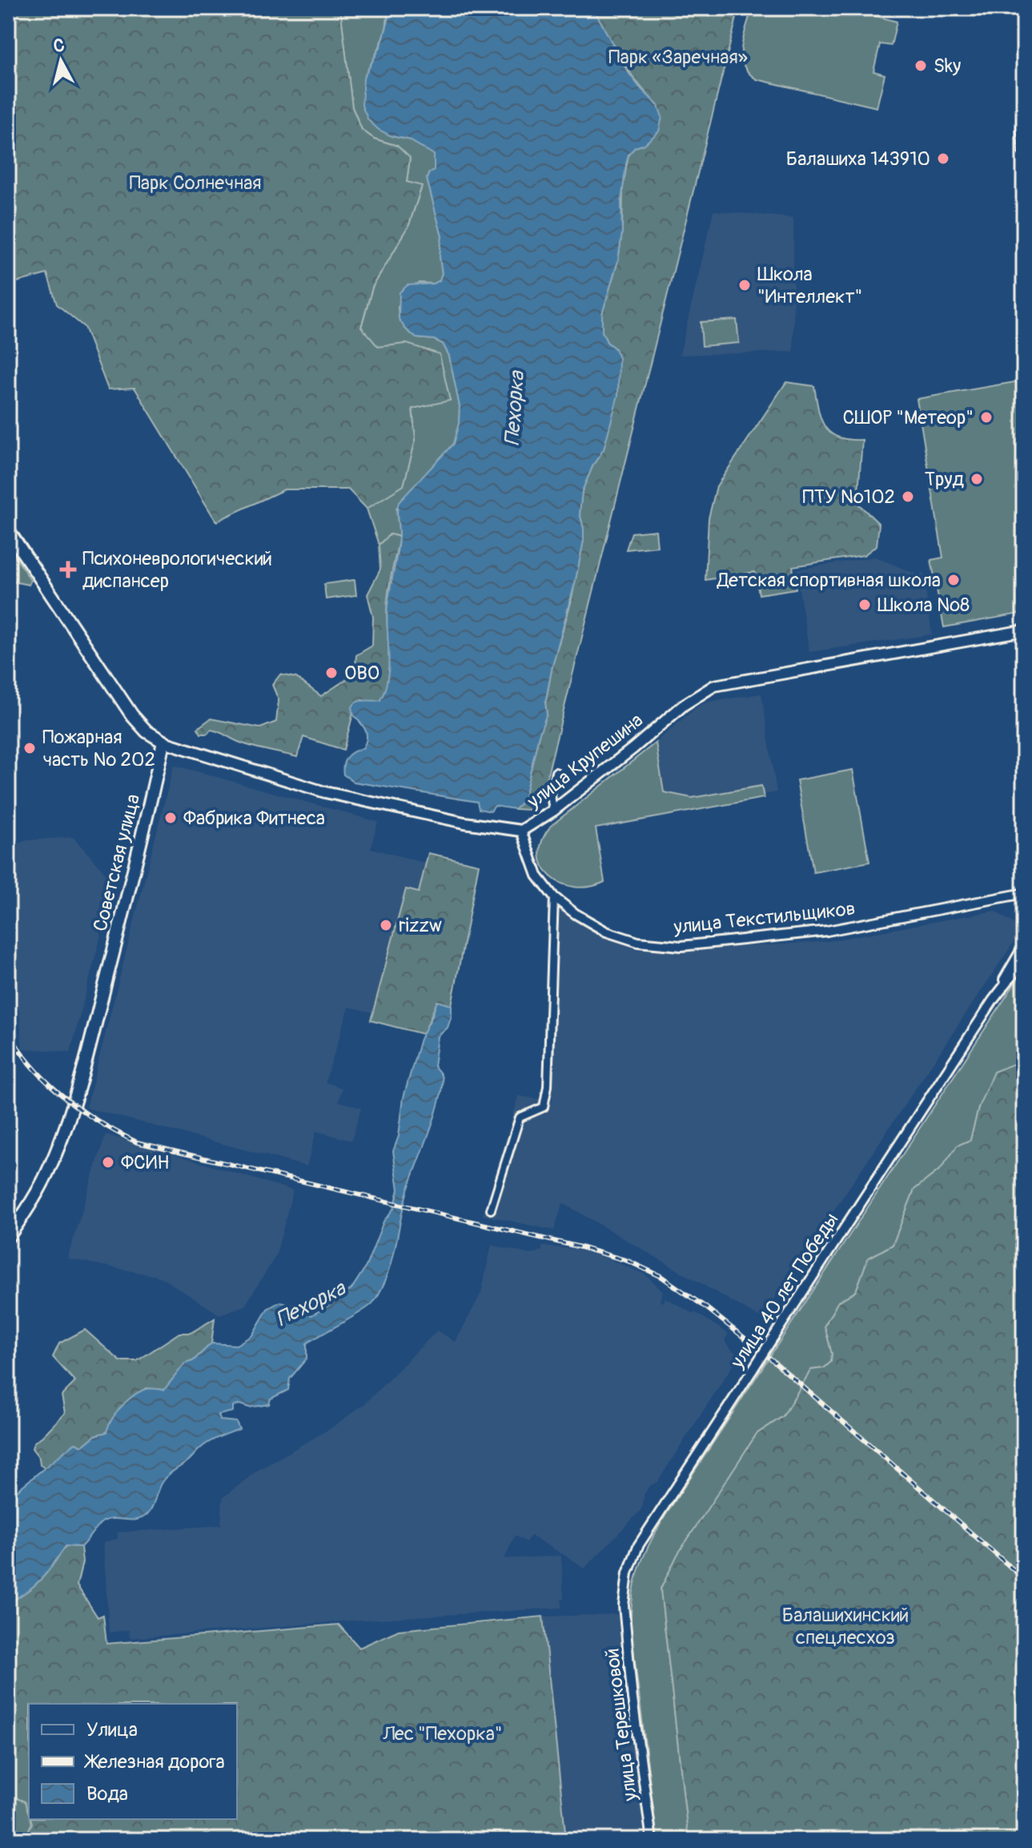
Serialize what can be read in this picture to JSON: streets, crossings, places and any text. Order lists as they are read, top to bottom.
{
  "streets": {
    "main road": ["улица Крупешина", "Советская улица"],
    "street": ["улица Текстильщиков", "улица 40 лет Победы", "улица Терешковой"]
  },
  "crossings": [
    ["улица Крупешина", "Советская улица"],
    ["улица Крупешина", "улица Текстильщиков"],
    ["улица 40 лет Победы", "улица Терешковой"]
  ],
  "water": ["Пехорка"],
  "parks": [
    "Парк «Заречная»",
    "Парк Солнечная",
    "Балашихинский спецлесхоз",
    "Лес \"Пехорка\""
  ],
  "places": {
    "other": [
      "Sky",
      "Балашиха 143910",
      "Школа \"Интеллект\"",
      "СШОР \"Метеор\"",
      "Труд",
      "ПТУ №102",
      "Детская спортивная школа",
      "Школа №8",
      "ОВО",
      "Пожарная часть № 202",
      "Фабрика Фитнеса",
      "rizzw",
      "ФСИН"
    ],
    "health": ["Психоневрологический диспансер"]
  },
  "legend": ["Улица", "Железная дорога", "Вода"],
  "north": "top"
}
